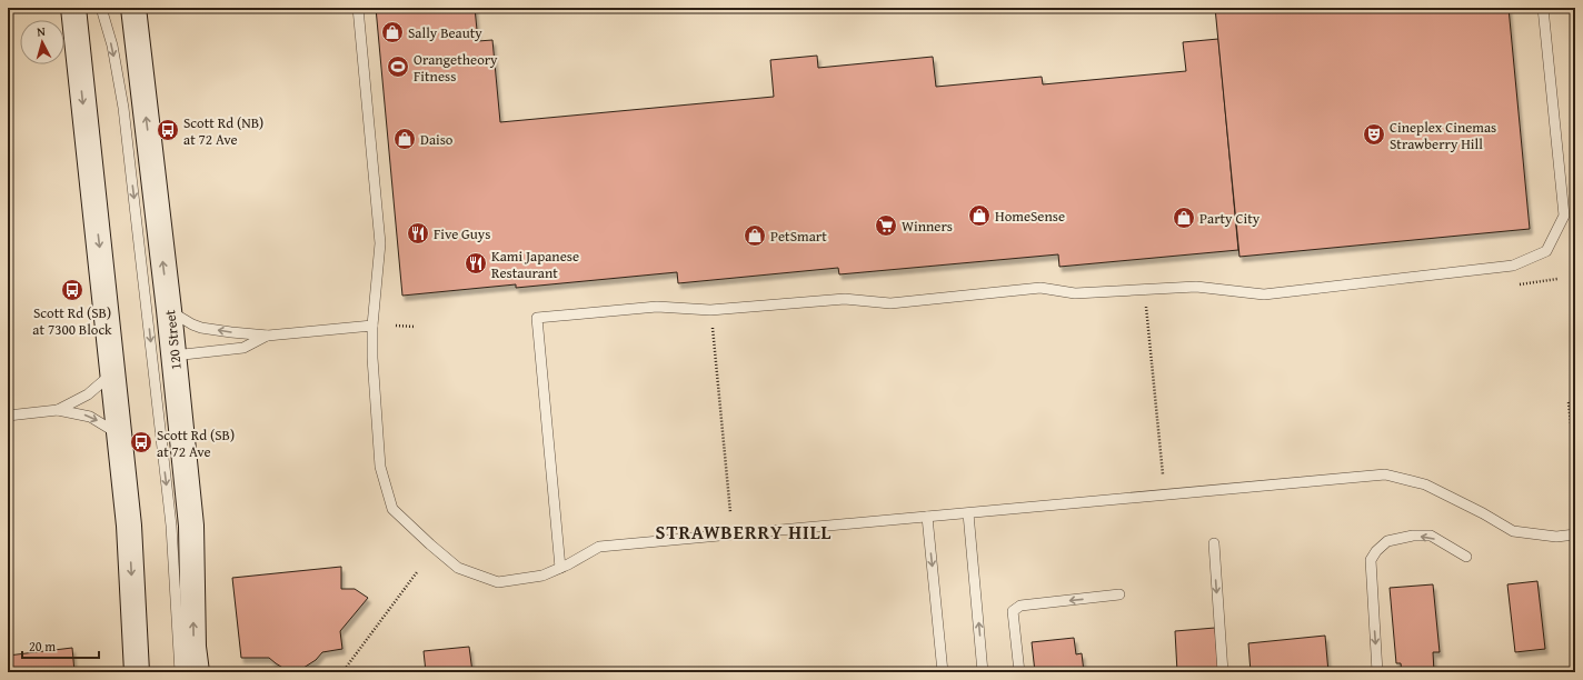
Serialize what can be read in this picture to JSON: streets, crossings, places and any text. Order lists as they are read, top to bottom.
{
  "streets": {
    "main road": ["120 Street"]
  },
  "districts": ["STRAWBERRY HILL"],
  "places": {
    "shop": [
      "Sally Beauty",
      "Daiso",
      "HomeSense",
      "Party City",
      "PetSmart"
    ],
    "sports": ["Orangetheory Fitness"],
    "bus stop": ["Scott Rd (NB) at 72 Ave", "Scott Rd (SB) at 7300 Block", "Scott Rd (SB) at 72 Ave"],
    "theatre": ["Cineplex Cinemas Strawberry Hill"],
    "supermarket": ["Winners"],
    "restaurant": ["Five Guys", "Kami Japanese Restaurant"]
  },
  "scale_bar": "20 m",
  "north": "top"
}
